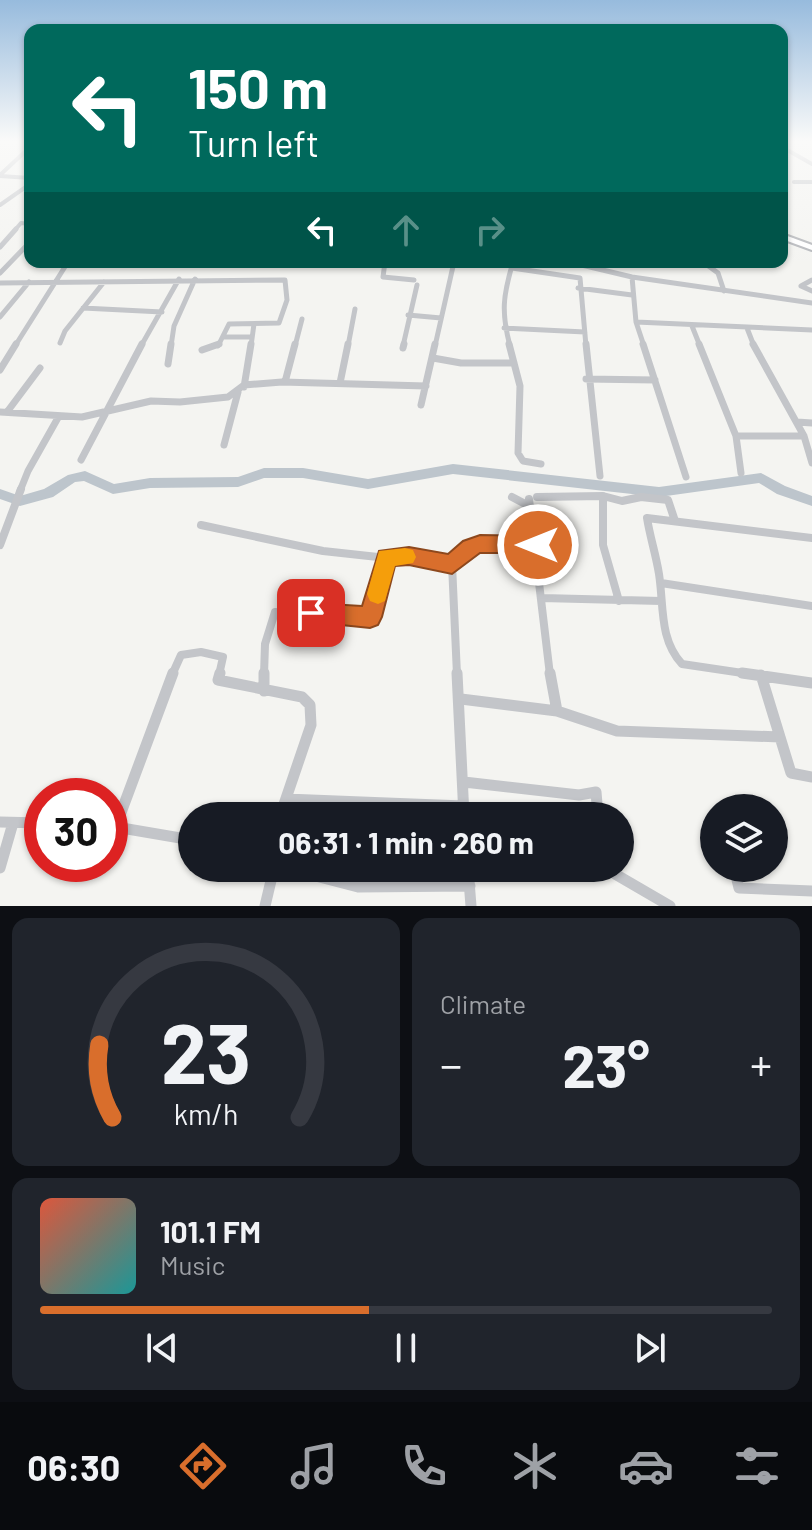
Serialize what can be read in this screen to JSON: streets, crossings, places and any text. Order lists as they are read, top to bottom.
{
  "page": {
    "turn": ["150 m", "Turn left"],
    "limit": "30",
    "trip": "06:31 · 1 min · 260 m",
    "tile": "Climate",
    "heat": ["−", "23°", "+"],
    "song": ["101.1 FM", "Music"],
    "tabs": "06:30",
    "gauge": ["23", "km/h"]
  }
}
